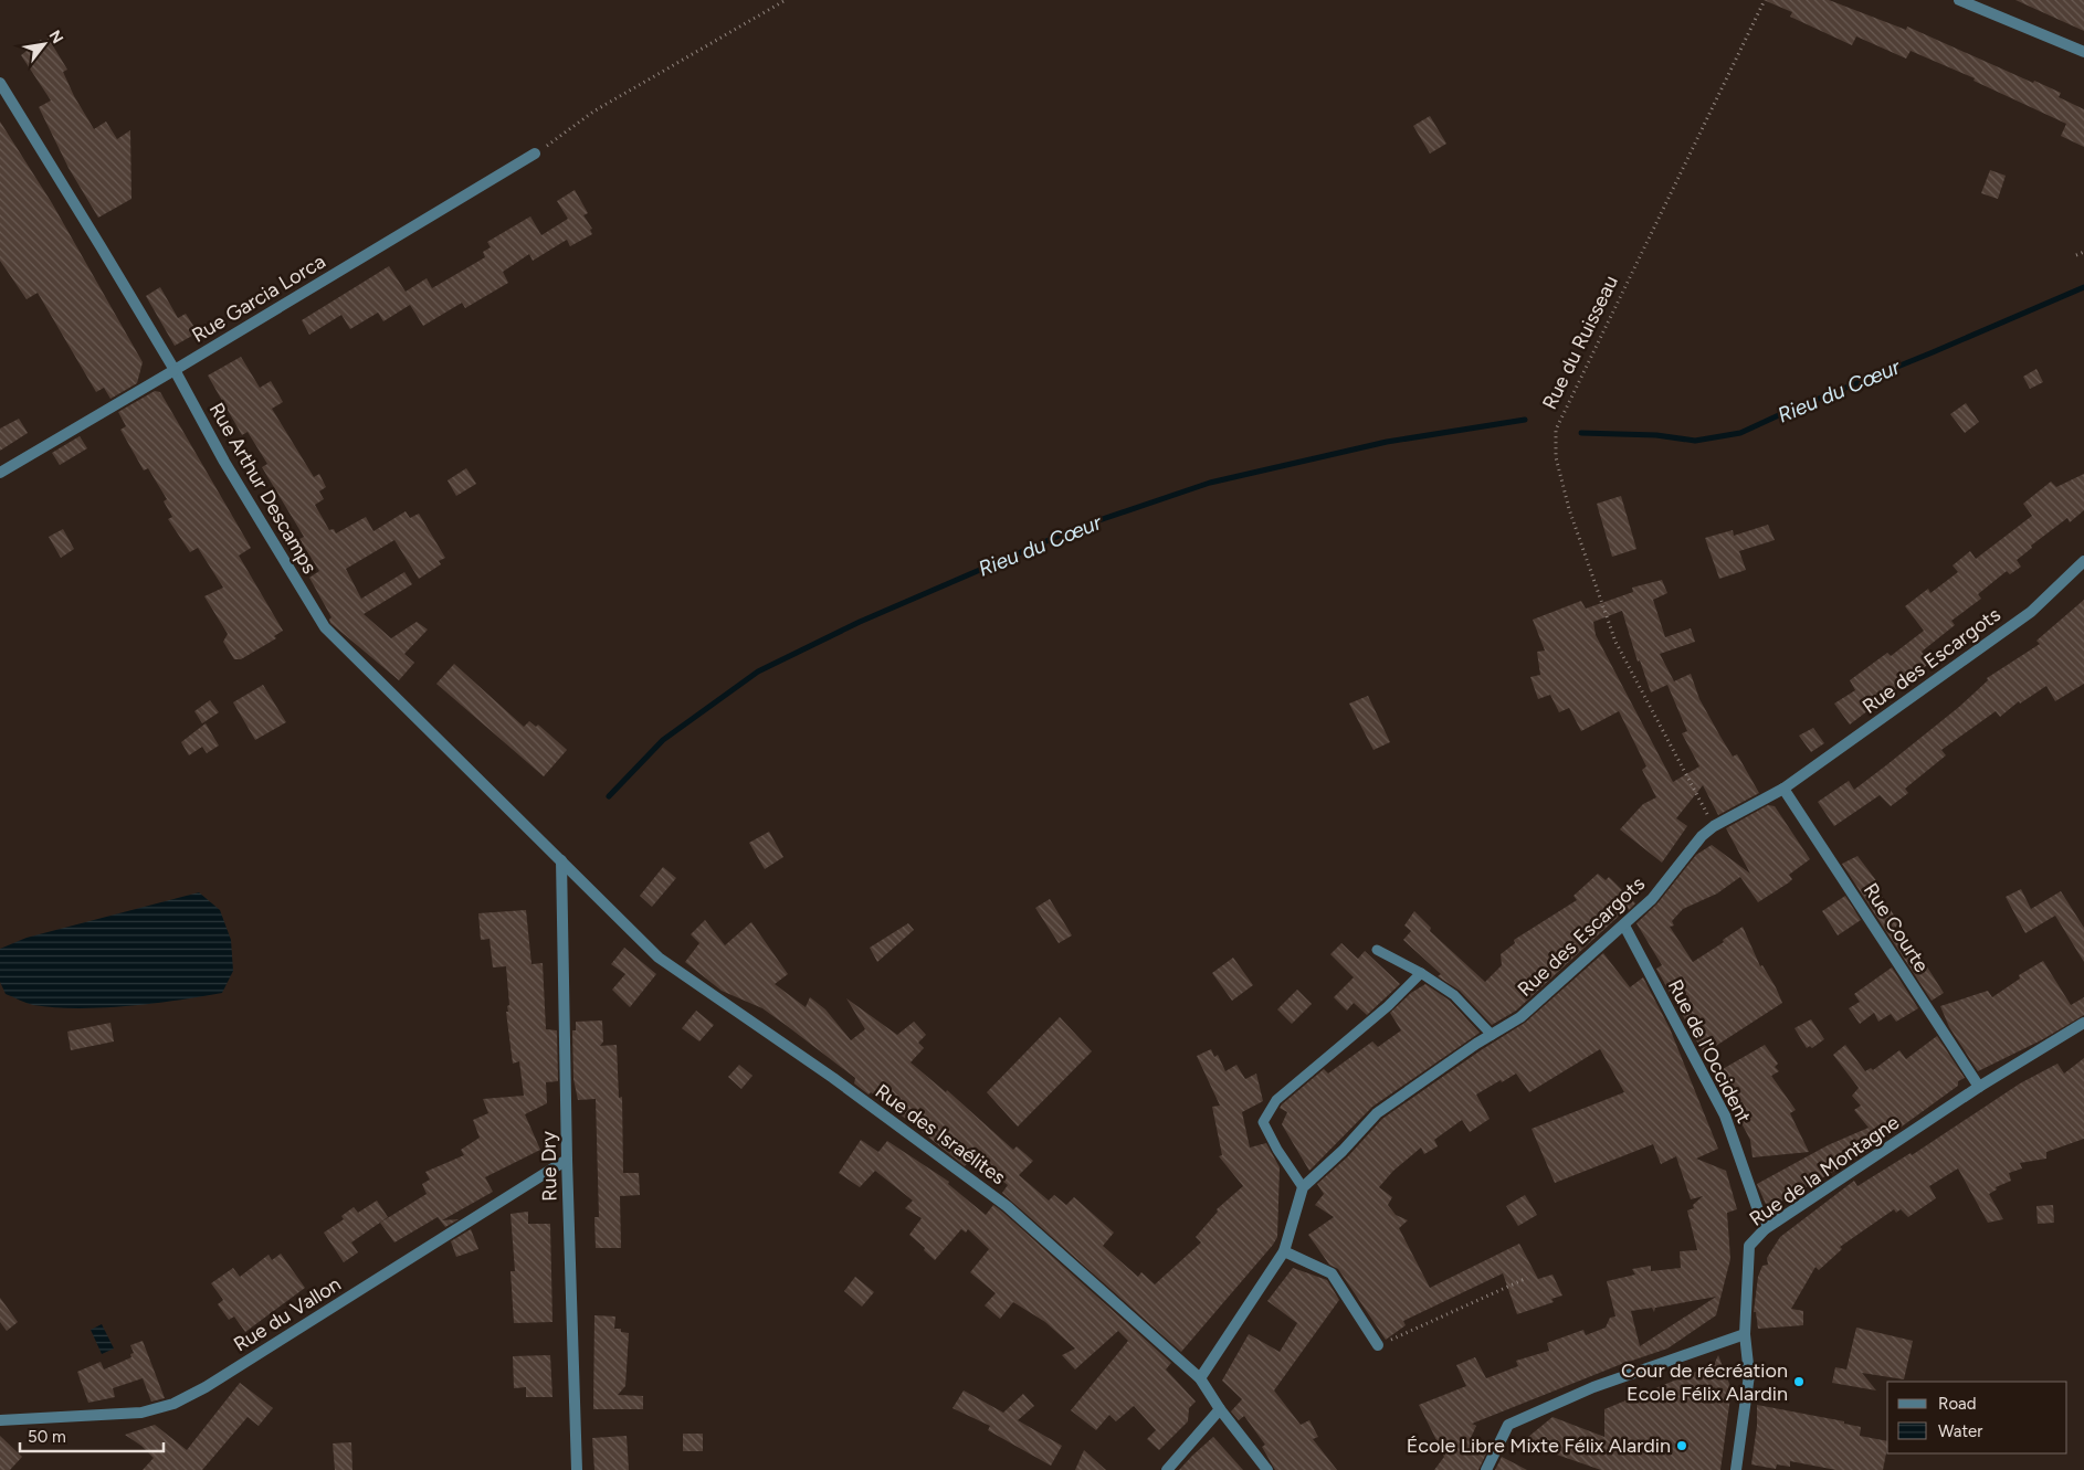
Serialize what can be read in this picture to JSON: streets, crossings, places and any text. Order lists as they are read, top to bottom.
{
  "streets": {
    "street": [
      "Rue Garcia Lorca",
      "Rue Arthur Descamps",
      "Rue des Escargots",
      "Rue Courte",
      "Rue de l'Occident",
      "Rue des Israélites",
      "Rue Dry",
      "Rue de la Montagne",
      "Rue du Vallon"
    ],
    "path": ["Rue du Ruisseau"]
  },
  "crossings": [
    ["Rue Garcia Lorca", "Rue Arthur Descamps"],
    ["Rue du Ruisseau", "Rue des Escargots"],
    ["Rue Arthur Descamps", "Rue des Israélites"],
    ["Rue Arthur Descamps", "Rue Dry"],
    ["Rue des Escargots", "Rue Courte"],
    ["Rue des Escargots", "Rue de l'Occident"],
    ["Rue Courte", "Rue de la Montagne"],
    ["Rue de l'Occident", "Rue de la Montagne"],
    ["Rue des Israélites", "Rue Dry"],
    ["Rue Dry", "Rue du Vallon"]
  ],
  "water": ["Rieu du Cœur"],
  "places": ["Cour de récréation Ecole Félix Alardin", "École Libre Mixte Félix Alardin"],
  "legend": ["Road", "Water"],
  "scale_bar": "50 m",
  "north": "top right"
}
